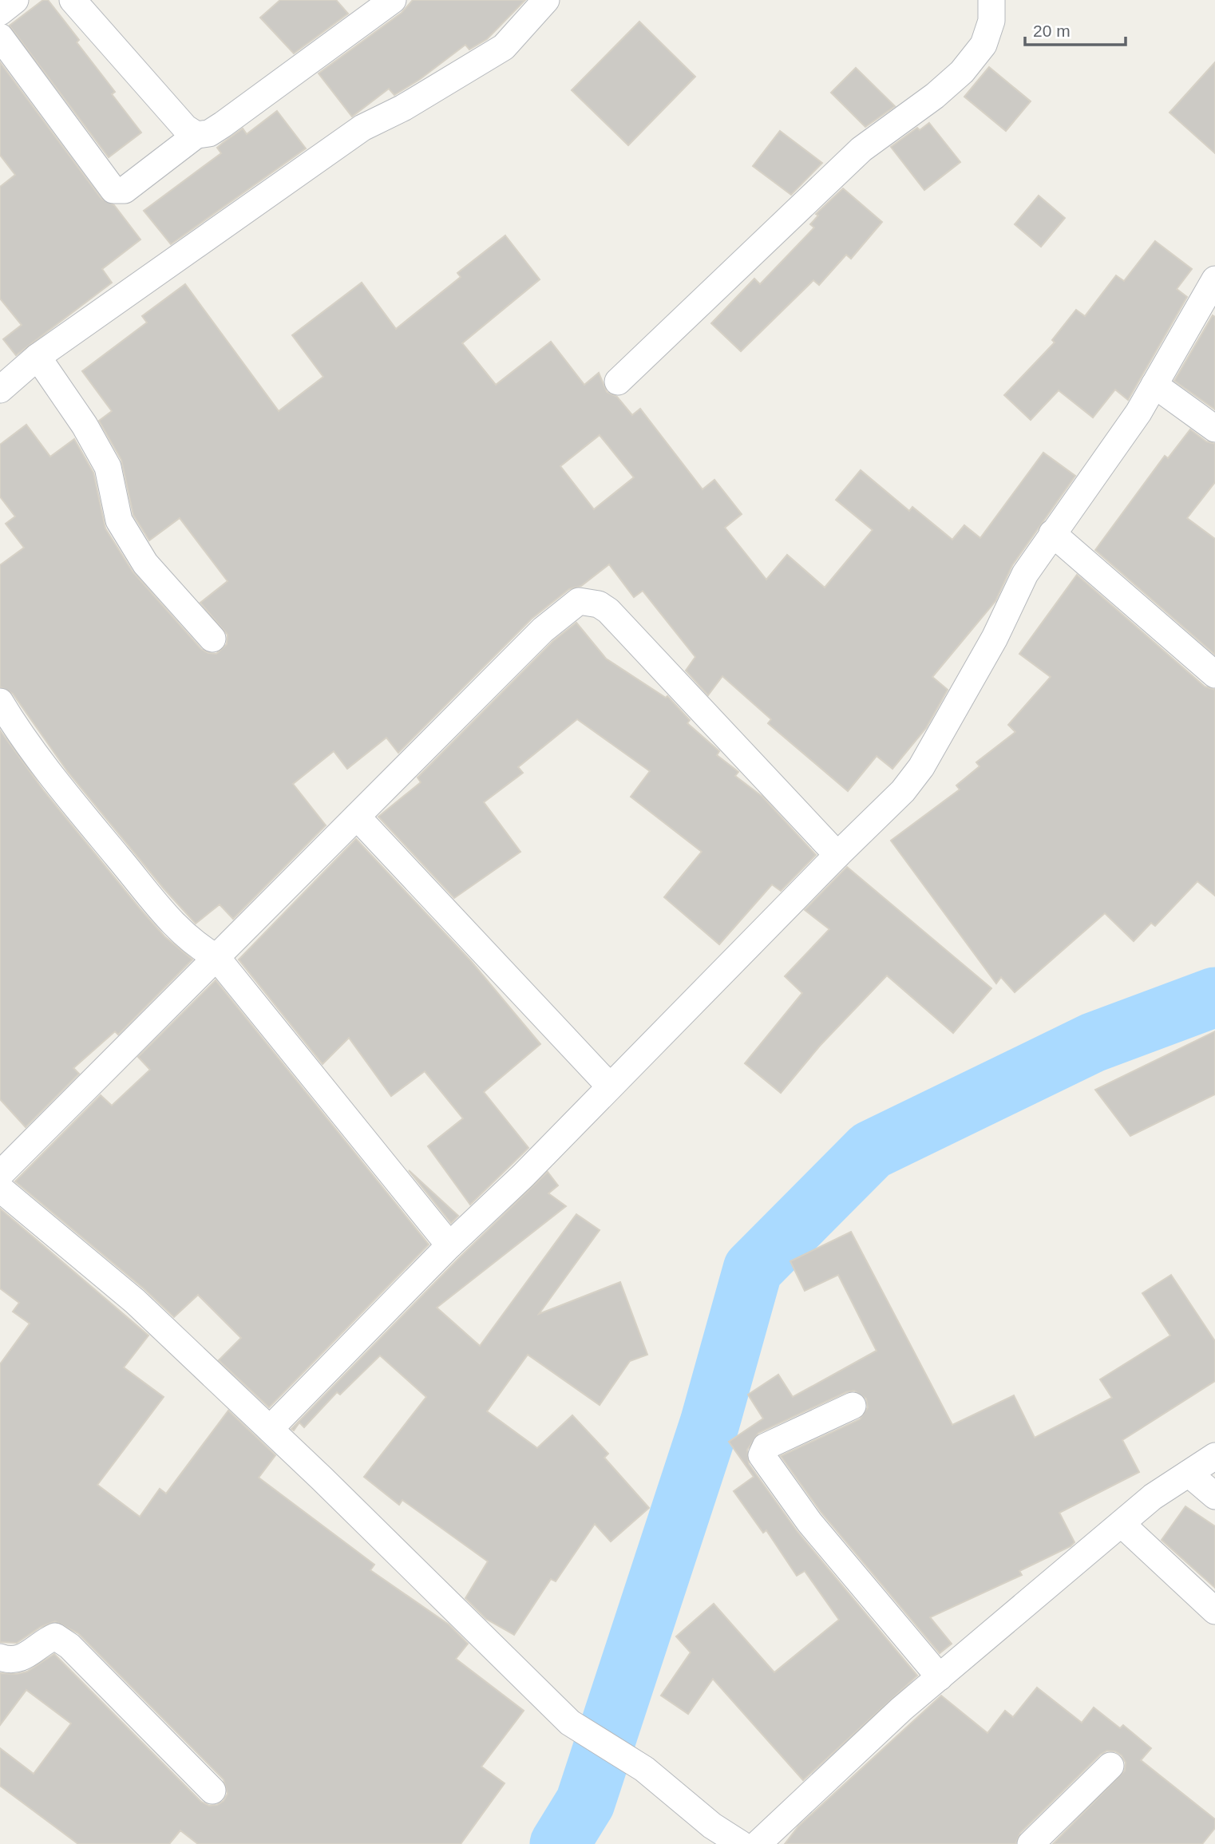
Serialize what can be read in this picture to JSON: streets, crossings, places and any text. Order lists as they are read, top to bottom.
{
  "scale_bar": "20 m"
}
